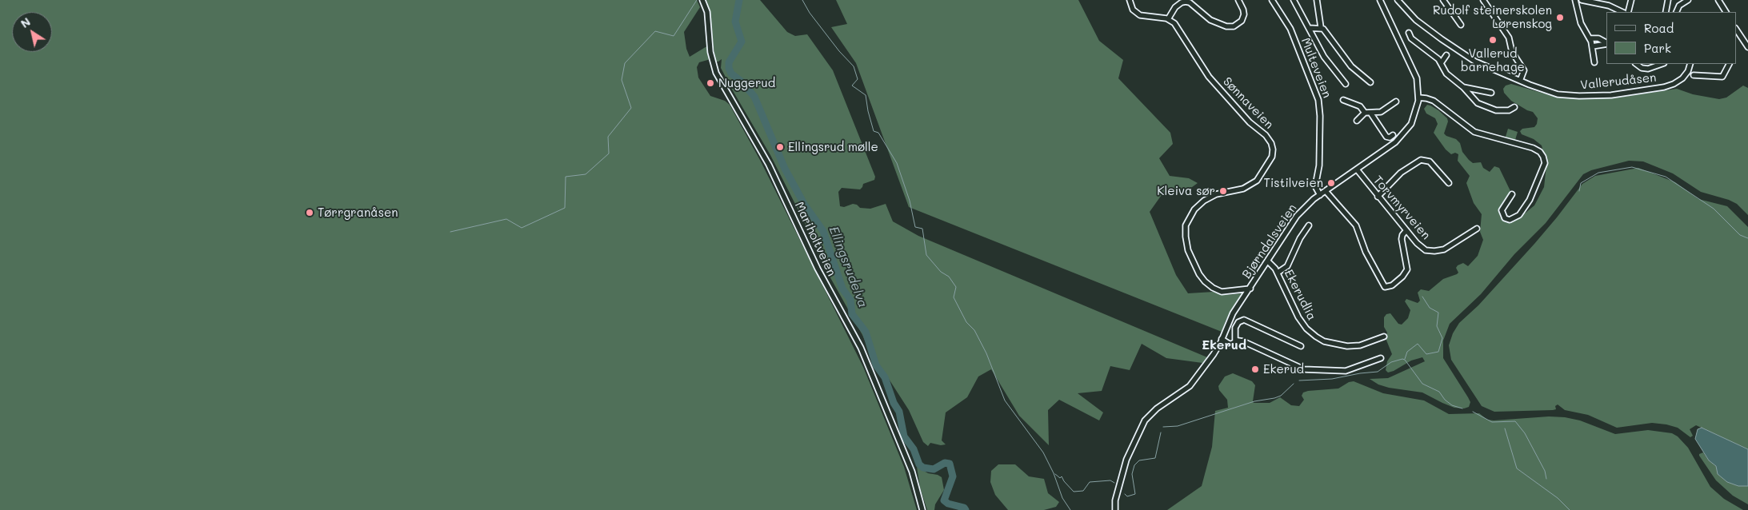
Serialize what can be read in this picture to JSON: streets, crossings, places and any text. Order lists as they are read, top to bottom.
{
  "streets": {
    "street": [
      "Multeveien",
      "Vallerudåsen",
      "Sønnaveien",
      "Torvmyrveien",
      "Mariholtveien",
      "Bjørndalsveien",
      "Ekerudlia"
    ]
  },
  "crossings": [
    ["Multeveien", "Bjørndalsveien"],
    ["Sønnaveien", "Bjørndalsveien"],
    ["Torvmyrveien", "Bjørndalsveien"],
    ["Bjørndalsveien", "Ekerudlia"]
  ],
  "districts": ["Ekerud"],
  "water": ["Ellingsrudelva"],
  "places": [
    "Rudolf steinerskolen Lørenskog",
    "Vallerud barnehage",
    "Nuggerud",
    "Ellingsrud mølle",
    "Tistilveien",
    "Kleiva sør",
    "Tørrgranåsen",
    "Ekerud"
  ],
  "legend": ["Road", "Park"],
  "north": "top left"
}
